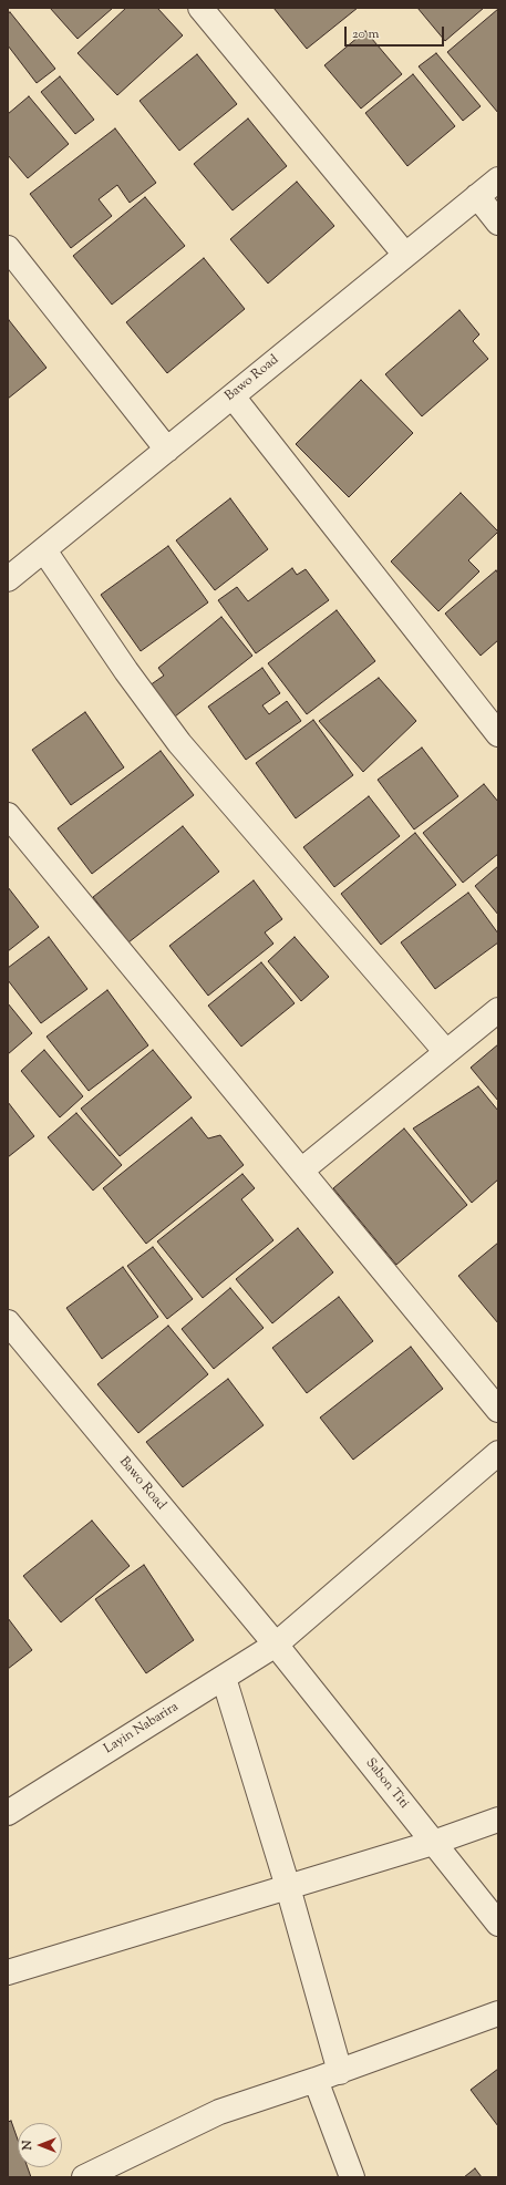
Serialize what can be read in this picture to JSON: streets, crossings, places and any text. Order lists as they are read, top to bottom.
{
  "streets": {
    "street": ["Bawo Road", "Layin Nabarira", "Sabon Titi"]
  },
  "crossings": [
    ["Bawo Road", "Layin Nabarira"],
    ["Bawo Road", "Sabon Titi"],
    ["Layin Nabarira", "Sabon Titi"]
  ],
  "scale_bar": "20 m",
  "north": "left"
}
